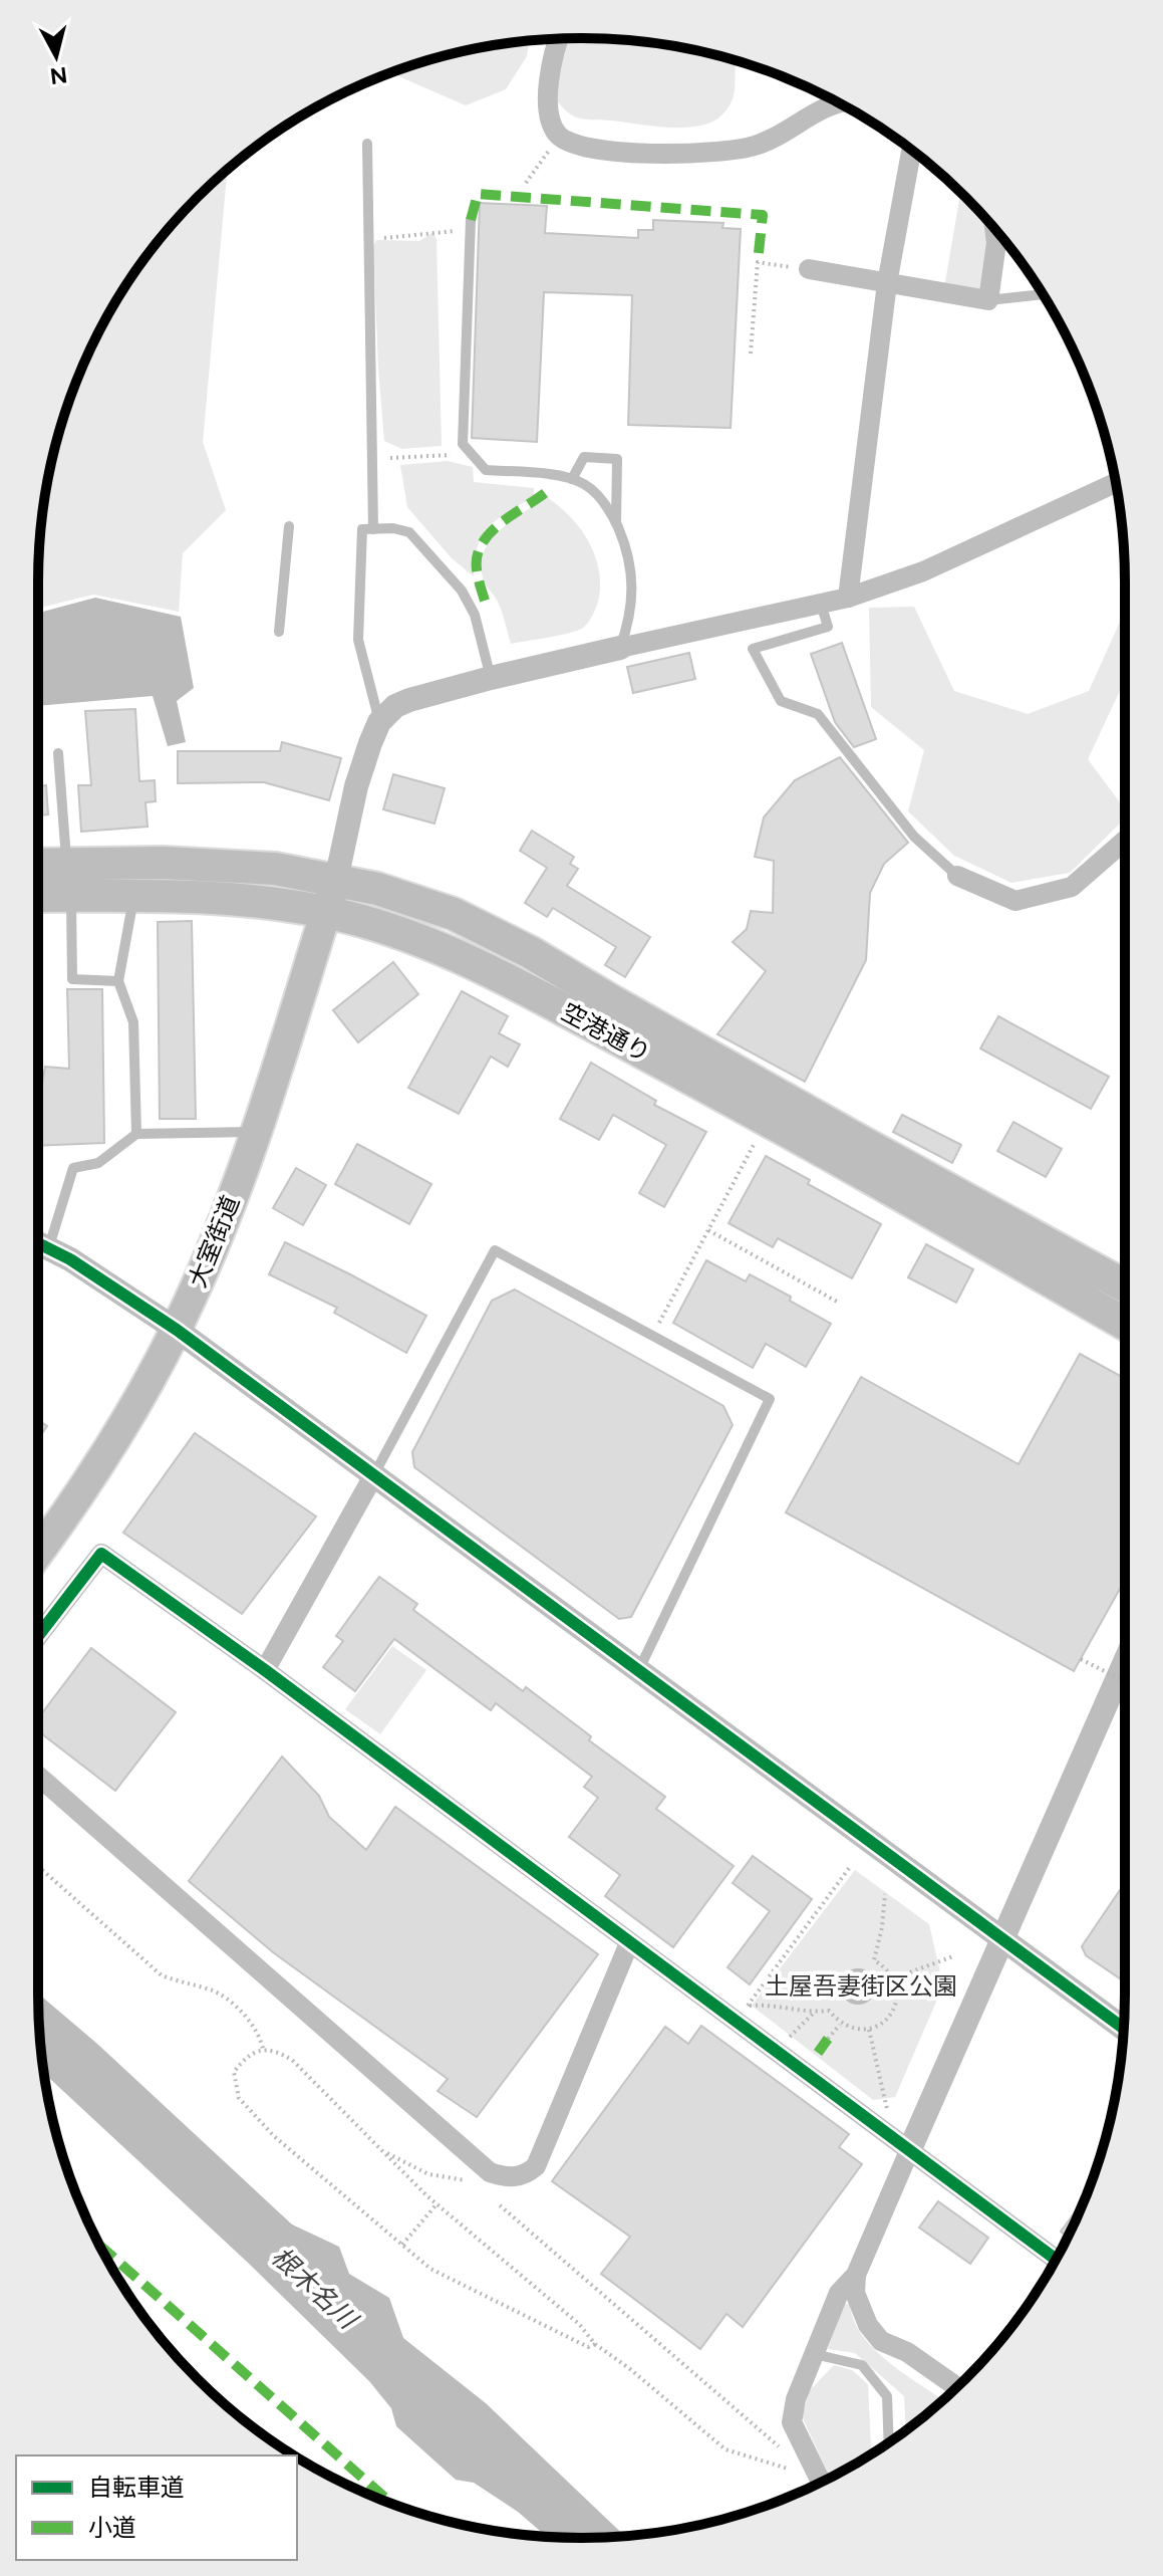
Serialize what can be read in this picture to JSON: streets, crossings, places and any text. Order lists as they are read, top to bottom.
{
  "streets": {
    "highway": ["空港通り"],
    "main road": ["大室街道"]
  },
  "crossings": [
    ["空港通り", "大室街道"]
  ],
  "water": ["根木名川"],
  "parks": ["土屋吾妻街区公園"],
  "legend": ["自転車道", "小道"],
  "north": "bottom"
}
